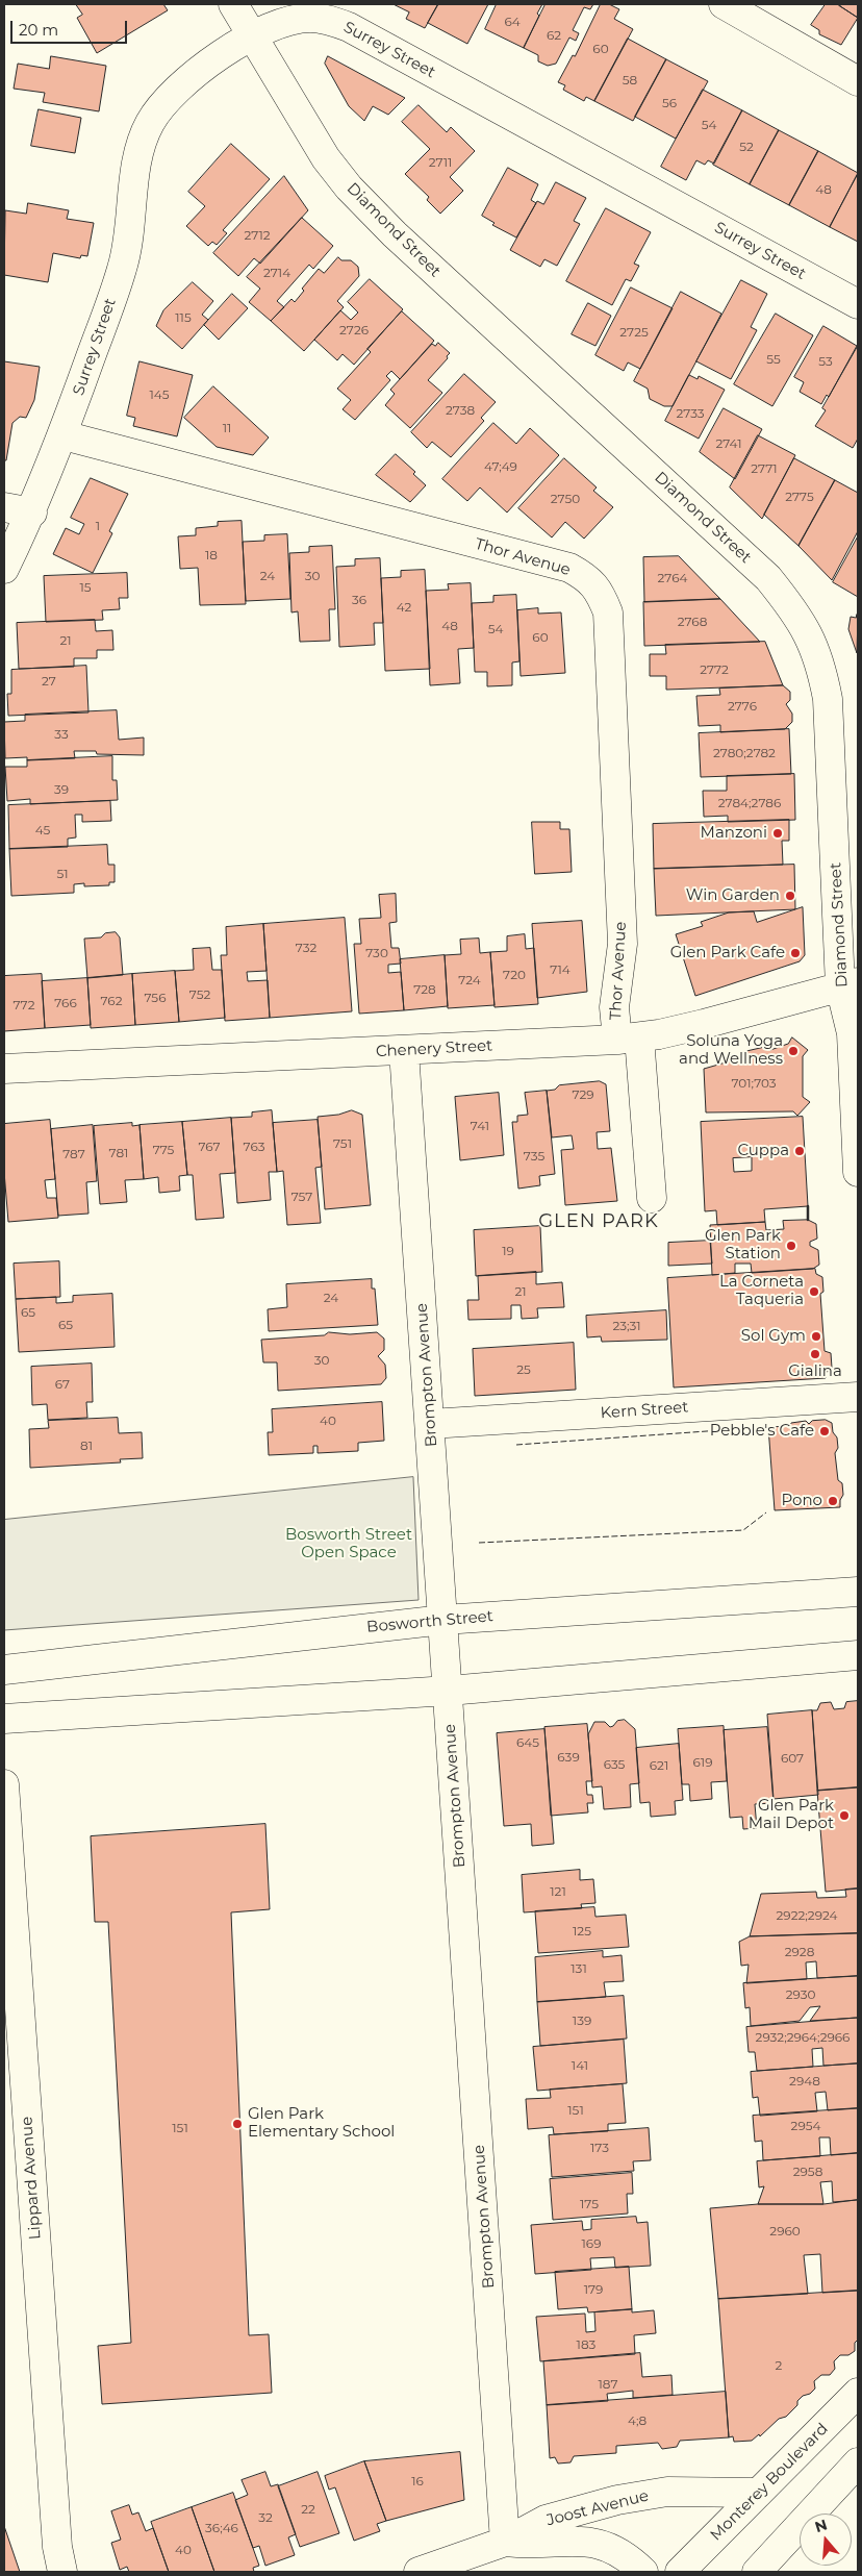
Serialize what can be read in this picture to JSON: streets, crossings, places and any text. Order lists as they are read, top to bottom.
{
  "streets": {
    "street": [
      "Surrey Street",
      "Diamond Street",
      "Thor Avenue",
      "Chenery Street",
      "Brompton Avenue",
      "Kern Street",
      "Bosworth Street",
      "Lippard Avenue",
      "Monterey Boulevard",
      "Joost Avenue"
    ]
  },
  "crossings": [
    ["Surrey Street", "Diamond Street"],
    ["Surrey Street", "Thor Avenue"],
    ["Diamond Street", "Chenery Street"],
    ["Thor Avenue", "Chenery Street"],
    ["Chenery Street", "Brompton Avenue"],
    ["Brompton Avenue", "Kern Street"],
    ["Brompton Avenue", "Bosworth Street"],
    ["Brompton Avenue", "Joost Avenue"],
    ["Monterey Boulevard", "Joost Avenue"]
  ],
  "districts": ["GLEN PARK"],
  "parks": ["Bosworth Street Open Space"],
  "places": [
    "Manzoni",
    "Win Garden",
    "Glen Park Cafe",
    "Soluna Yoga and Wellness",
    "Cuppa",
    "Glen Park Station",
    "La Corneta Taqueria",
    "Sol Gym",
    "Gialina",
    "Pebble's Cafe",
    "Pono",
    "Glen Park Mail Depot",
    "Glen Park Elementary School"
  ],
  "house_numbers": [
    "64",
    "62",
    "60",
    "58",
    "56",
    "54",
    "52",
    "2711",
    "48",
    "2712",
    "2714",
    "115",
    "2726",
    "2725",
    "55",
    "53",
    "145",
    "2738",
    "2733",
    "11",
    "2741",
    "47;49",
    "2771",
    "2775",
    "2750",
    "1",
    "18",
    "24",
    "30",
    "2764",
    "15",
    "36",
    "42",
    "2768",
    "48",
    "54",
    "60",
    "21",
    "2772",
    "27",
    "2776",
    "33",
    "2780;2782",
    "39",
    "2784;2786",
    "45",
    "51",
    "732",
    "730",
    "714",
    "720",
    "724",
    "728",
    "752",
    "756",
    "762",
    "766",
    "772",
    "701;703",
    "729",
    "741",
    "751",
    "767",
    "763",
    "775",
    "781",
    "787",
    "735",
    "757",
    "19",
    "21",
    "24",
    "65",
    "65",
    "23;31",
    "30",
    "25",
    "67",
    "40",
    "81",
    "645",
    "639",
    "607",
    "619",
    "635",
    "621",
    "121",
    "2922;2924",
    "125",
    "2928",
    "131",
    "2930",
    "139",
    "2932;2964;2966",
    "141",
    "2948",
    "151",
    "2954",
    "151",
    "173",
    "2958",
    "175",
    "2960",
    "169",
    "179",
    "183",
    "2",
    "187",
    "4;8",
    "16",
    "22",
    "32",
    "36;46",
    "40"
  ],
  "scale_bar": "20 m",
  "north": "top"
}
